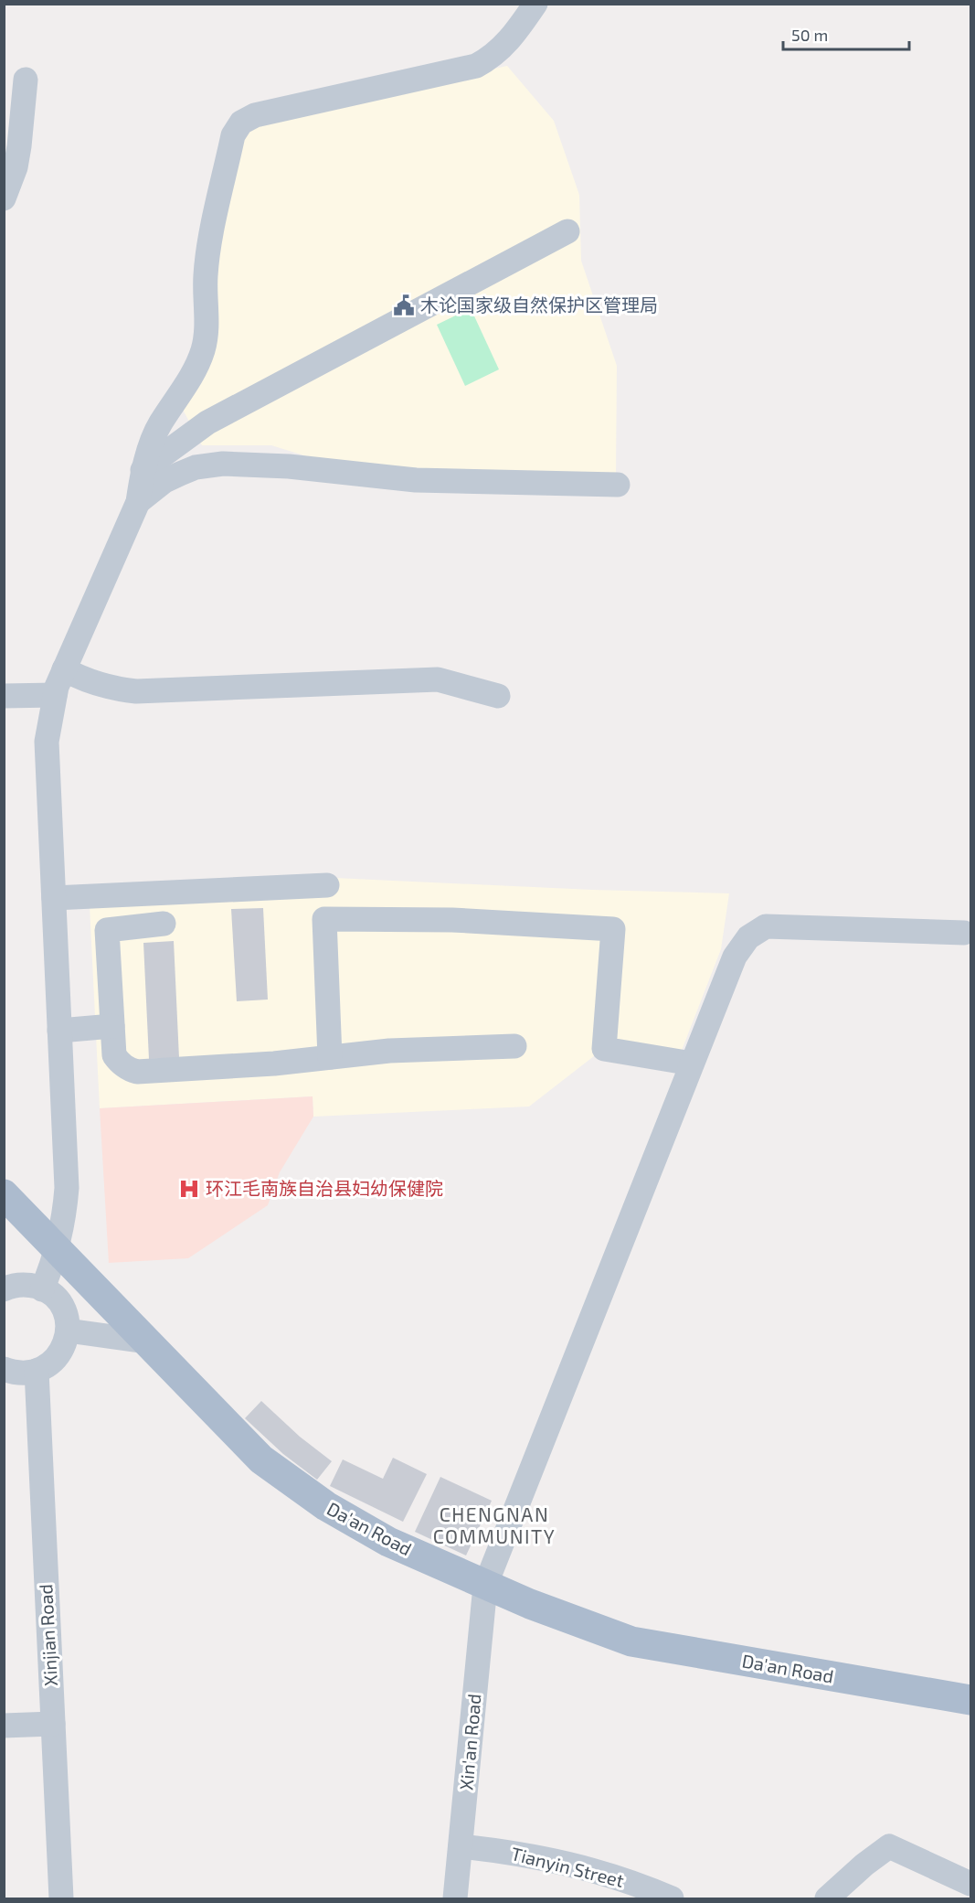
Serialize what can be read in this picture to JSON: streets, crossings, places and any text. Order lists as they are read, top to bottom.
{
  "streets": {
    "main road": ["Da'an Road"],
    "street": ["Xinjian Road", "Xin'an Road", "Tianyin Street"]
  },
  "crossings": [
    ["Da'an Road", "Xin'an Road"],
    ["Xin'an Road", "Tianyin Street"]
  ],
  "districts": ["CHENGNAN COMMUNITY"],
  "places": {
    "public building": ["木论国家级自然保护区管理局"],
    "hospital": ["环江毛南族自治县妇幼保健院"]
  },
  "scale_bar": "50 m"
}
